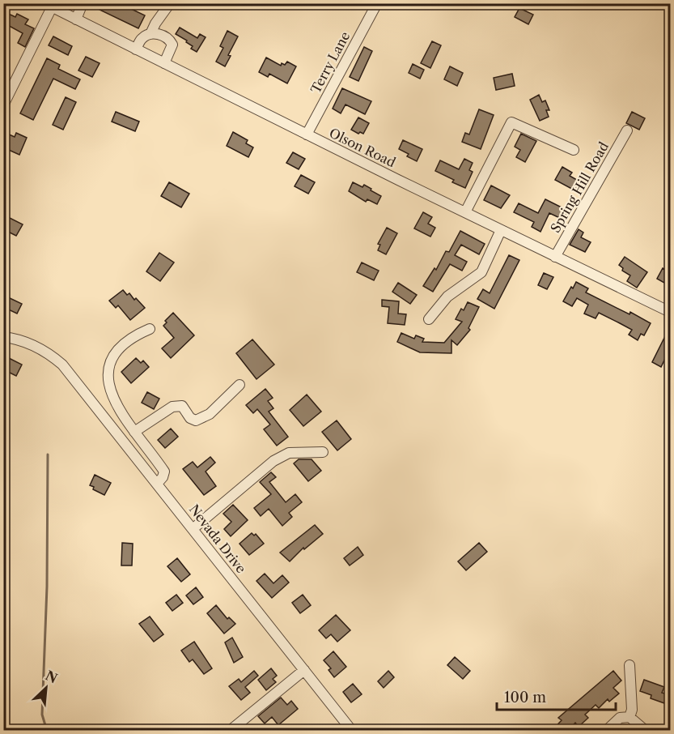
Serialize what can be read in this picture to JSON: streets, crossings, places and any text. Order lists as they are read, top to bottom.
{
  "streets": {
    "street": [
      "Terry Lane",
      "Olson Road",
      "Spring Hill Road",
      "Nevada Drive"
    ]
  },
  "crossings": [
    ["Terry Lane", "Olson Road"],
    ["Olson Road", "Spring Hill Road"]
  ],
  "scale_bar": "100 m",
  "north": "top right"
}
